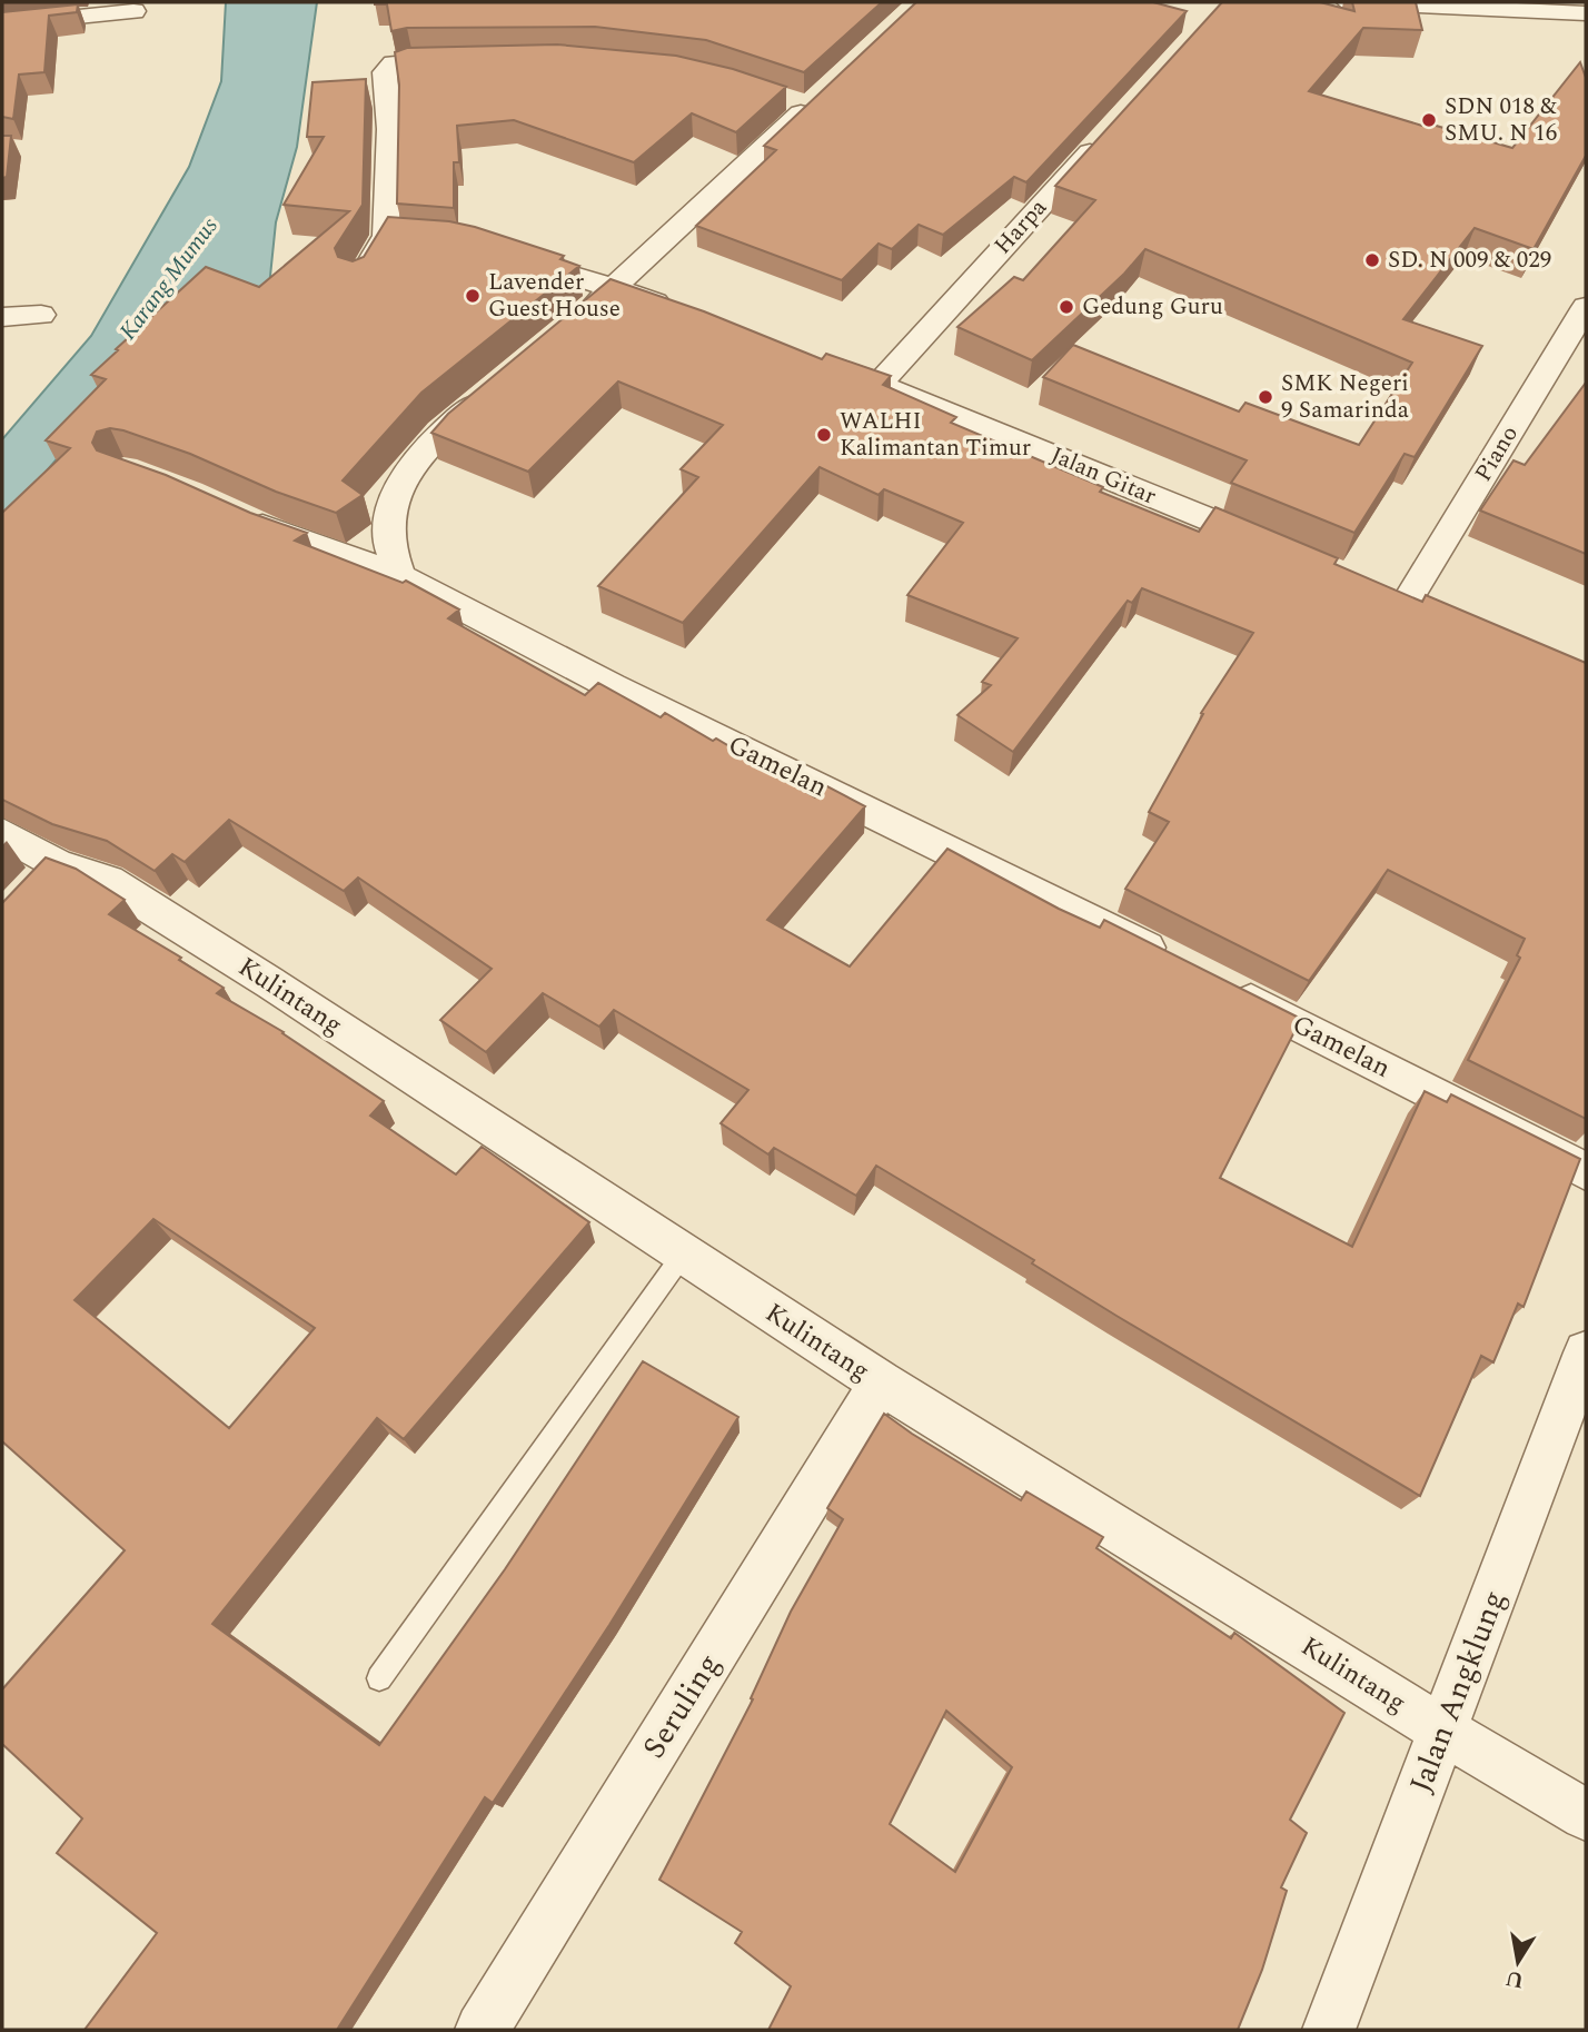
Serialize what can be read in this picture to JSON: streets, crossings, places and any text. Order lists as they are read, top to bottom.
{
  "streets": {
    "street": [
      "Harpa",
      "Piano",
      "Jalan Gitar",
      "Gamelan",
      "Kulintang",
      "Jalan Angklung",
      "Seruling"
    ]
  },
  "crossings": [
    ["Harpa", "Jalan Gitar"],
    ["Kulintang", "Jalan Angklung"],
    ["Kulintang", "Seruling"]
  ],
  "water": ["Karang Mumus"],
  "places": [
    "SDN 018 & SMU. N 16",
    "SD. N 009 & 029",
    "Lavender Guest House",
    "Gedung Guru",
    "SMK Negeri 9 Samarinda",
    "WALHI Kalimantan Timur"
  ],
  "north": "bottom"
}
